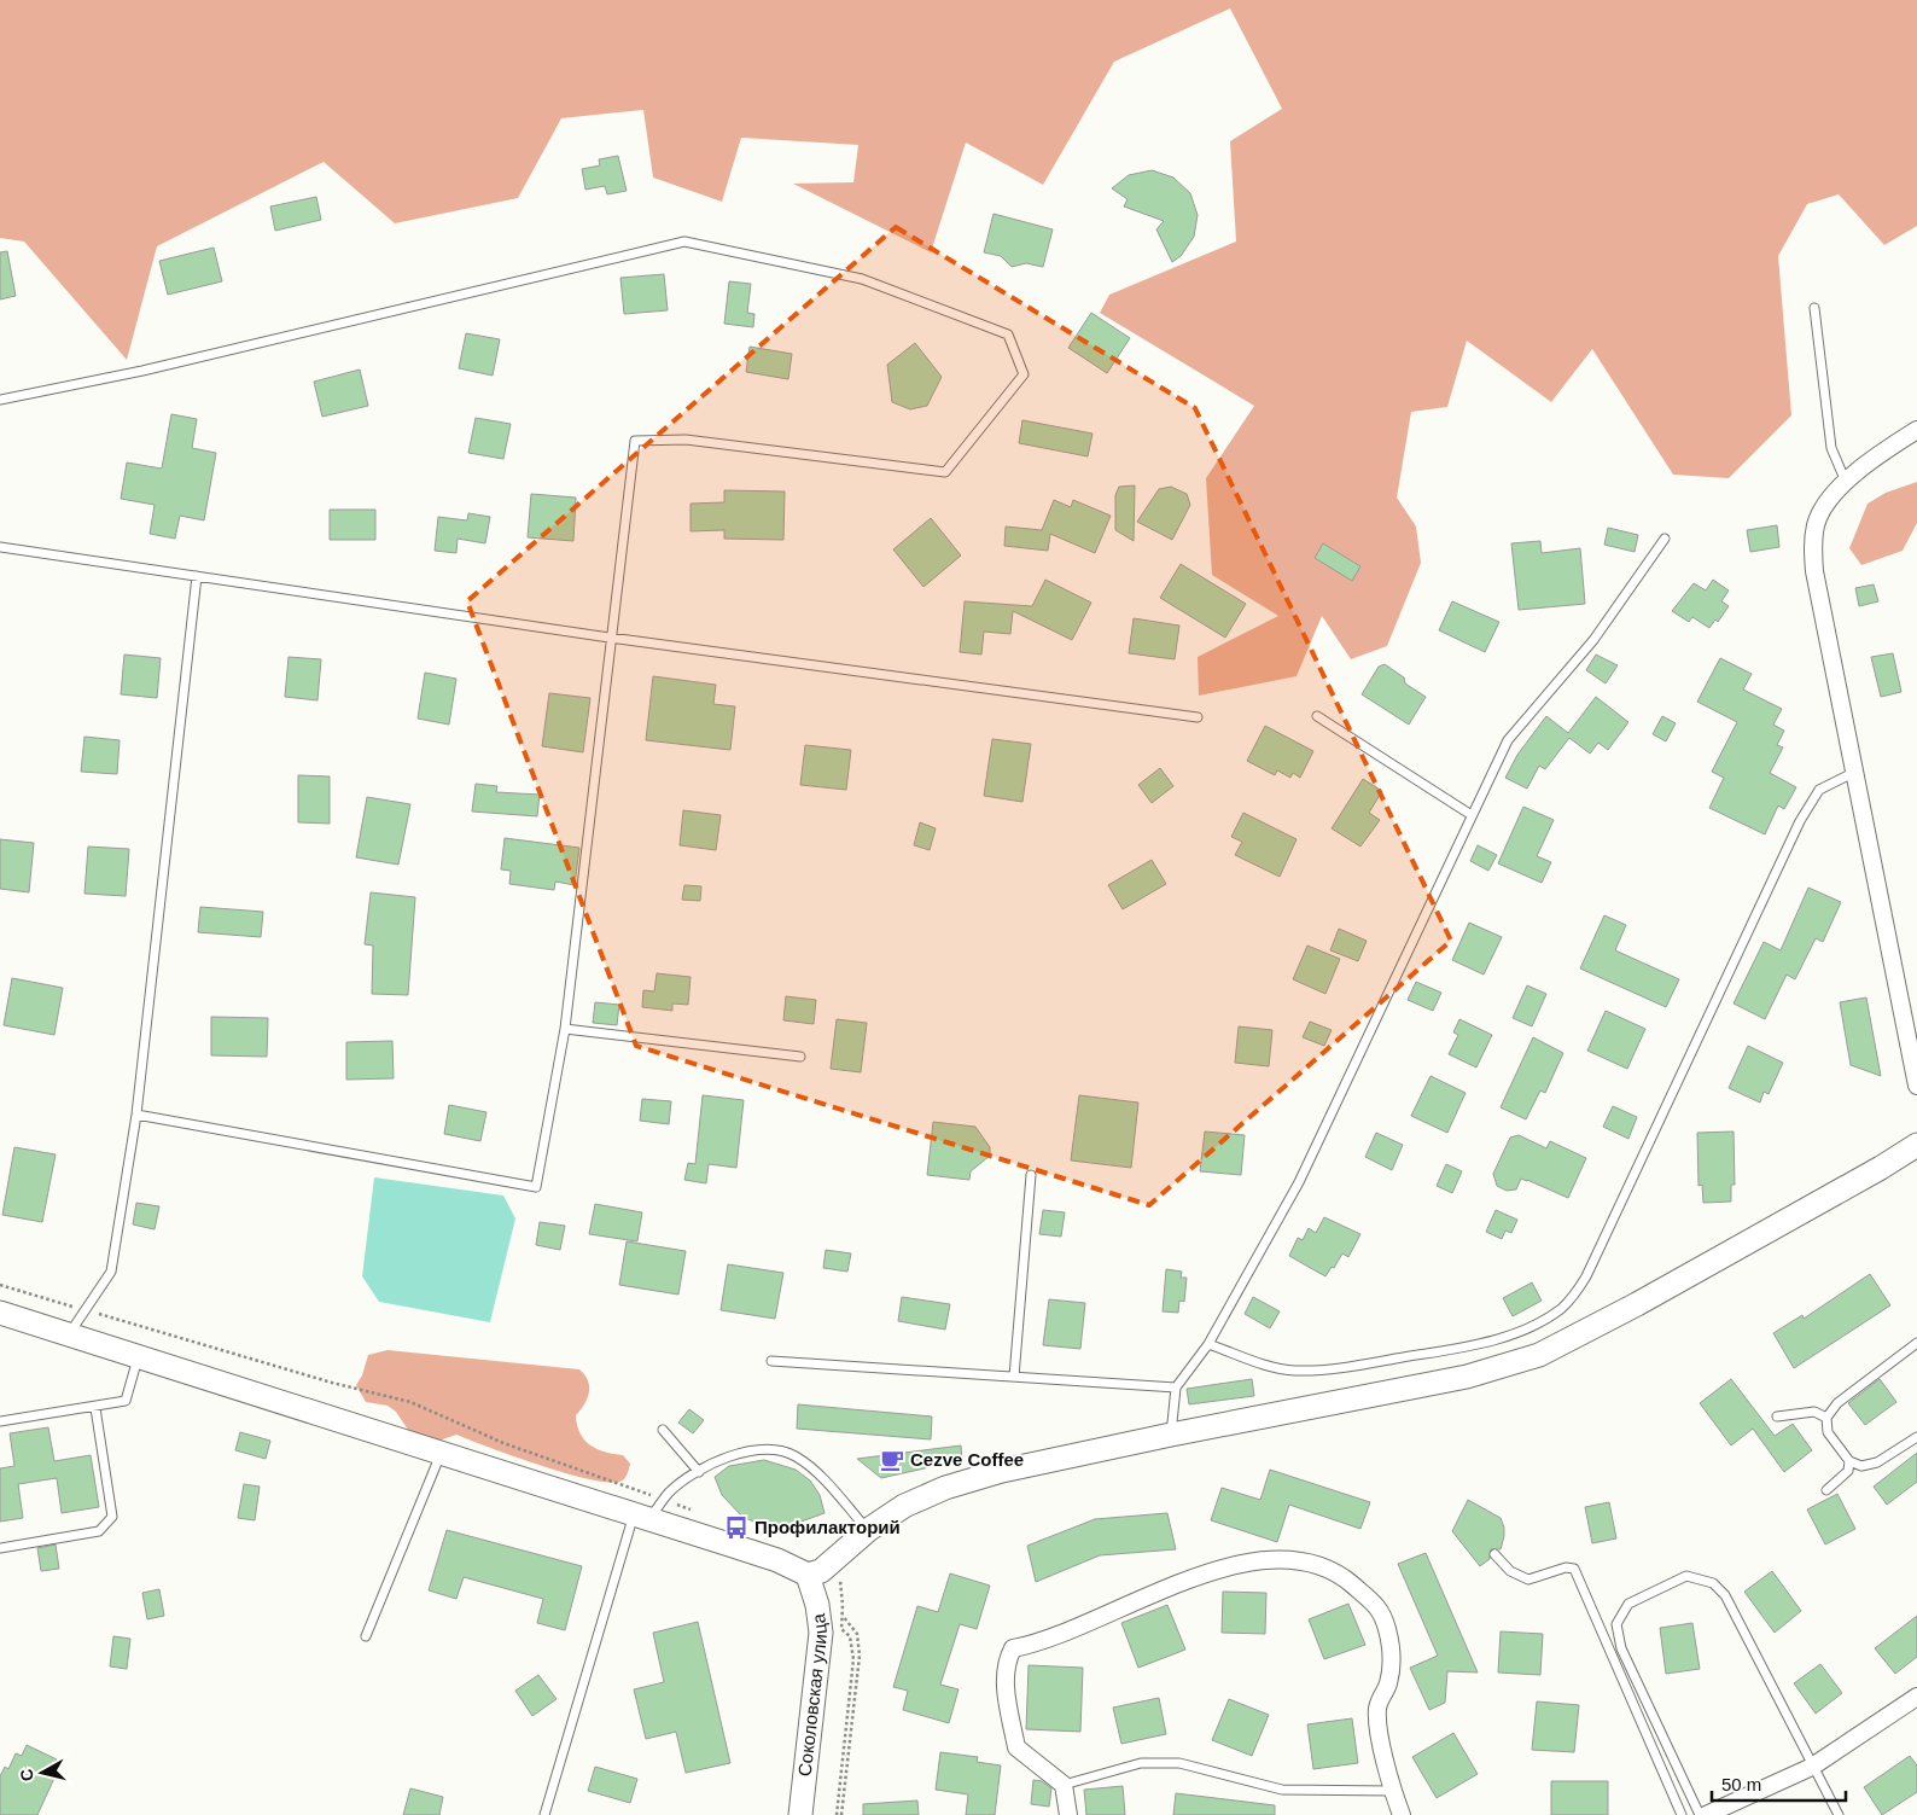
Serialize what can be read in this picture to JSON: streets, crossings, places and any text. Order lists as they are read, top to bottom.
{
  "streets": {
    "street": ["Соколовская улица"]
  },
  "places": {
    "cafe": ["Cezve Coffee"],
    "bus stop": ["Профилакторий"]
  },
  "scale_bar": "50 m",
  "north": "left"
}
